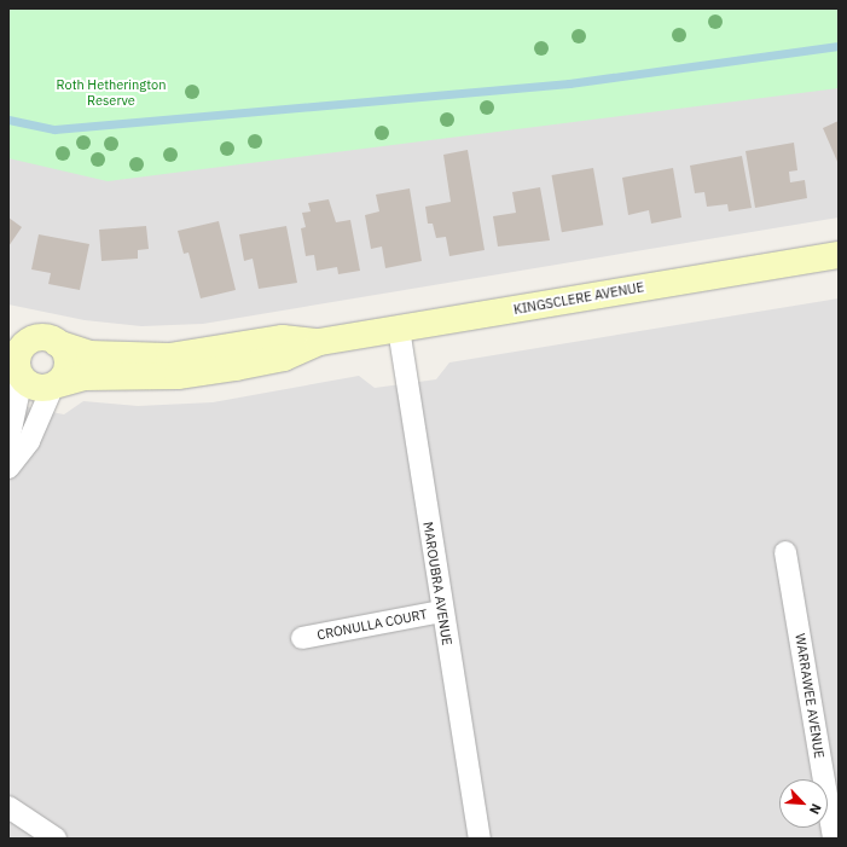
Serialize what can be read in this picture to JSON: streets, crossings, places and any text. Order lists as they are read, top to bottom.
{
  "streets": {
    "main road": ["KINGSCLERE AVENUE"],
    "street": ["MAROUBRA AVENUE", "CRONULLA COURT", "WARRAWEE AVENUE"]
  },
  "crossings": [
    ["KINGSCLERE AVENUE", "MAROUBRA AVENUE"],
    ["MAROUBRA AVENUE", "CRONULLA COURT"]
  ],
  "parks": ["Roth Hetherington Reserve"],
  "north": "bottom right"
}
